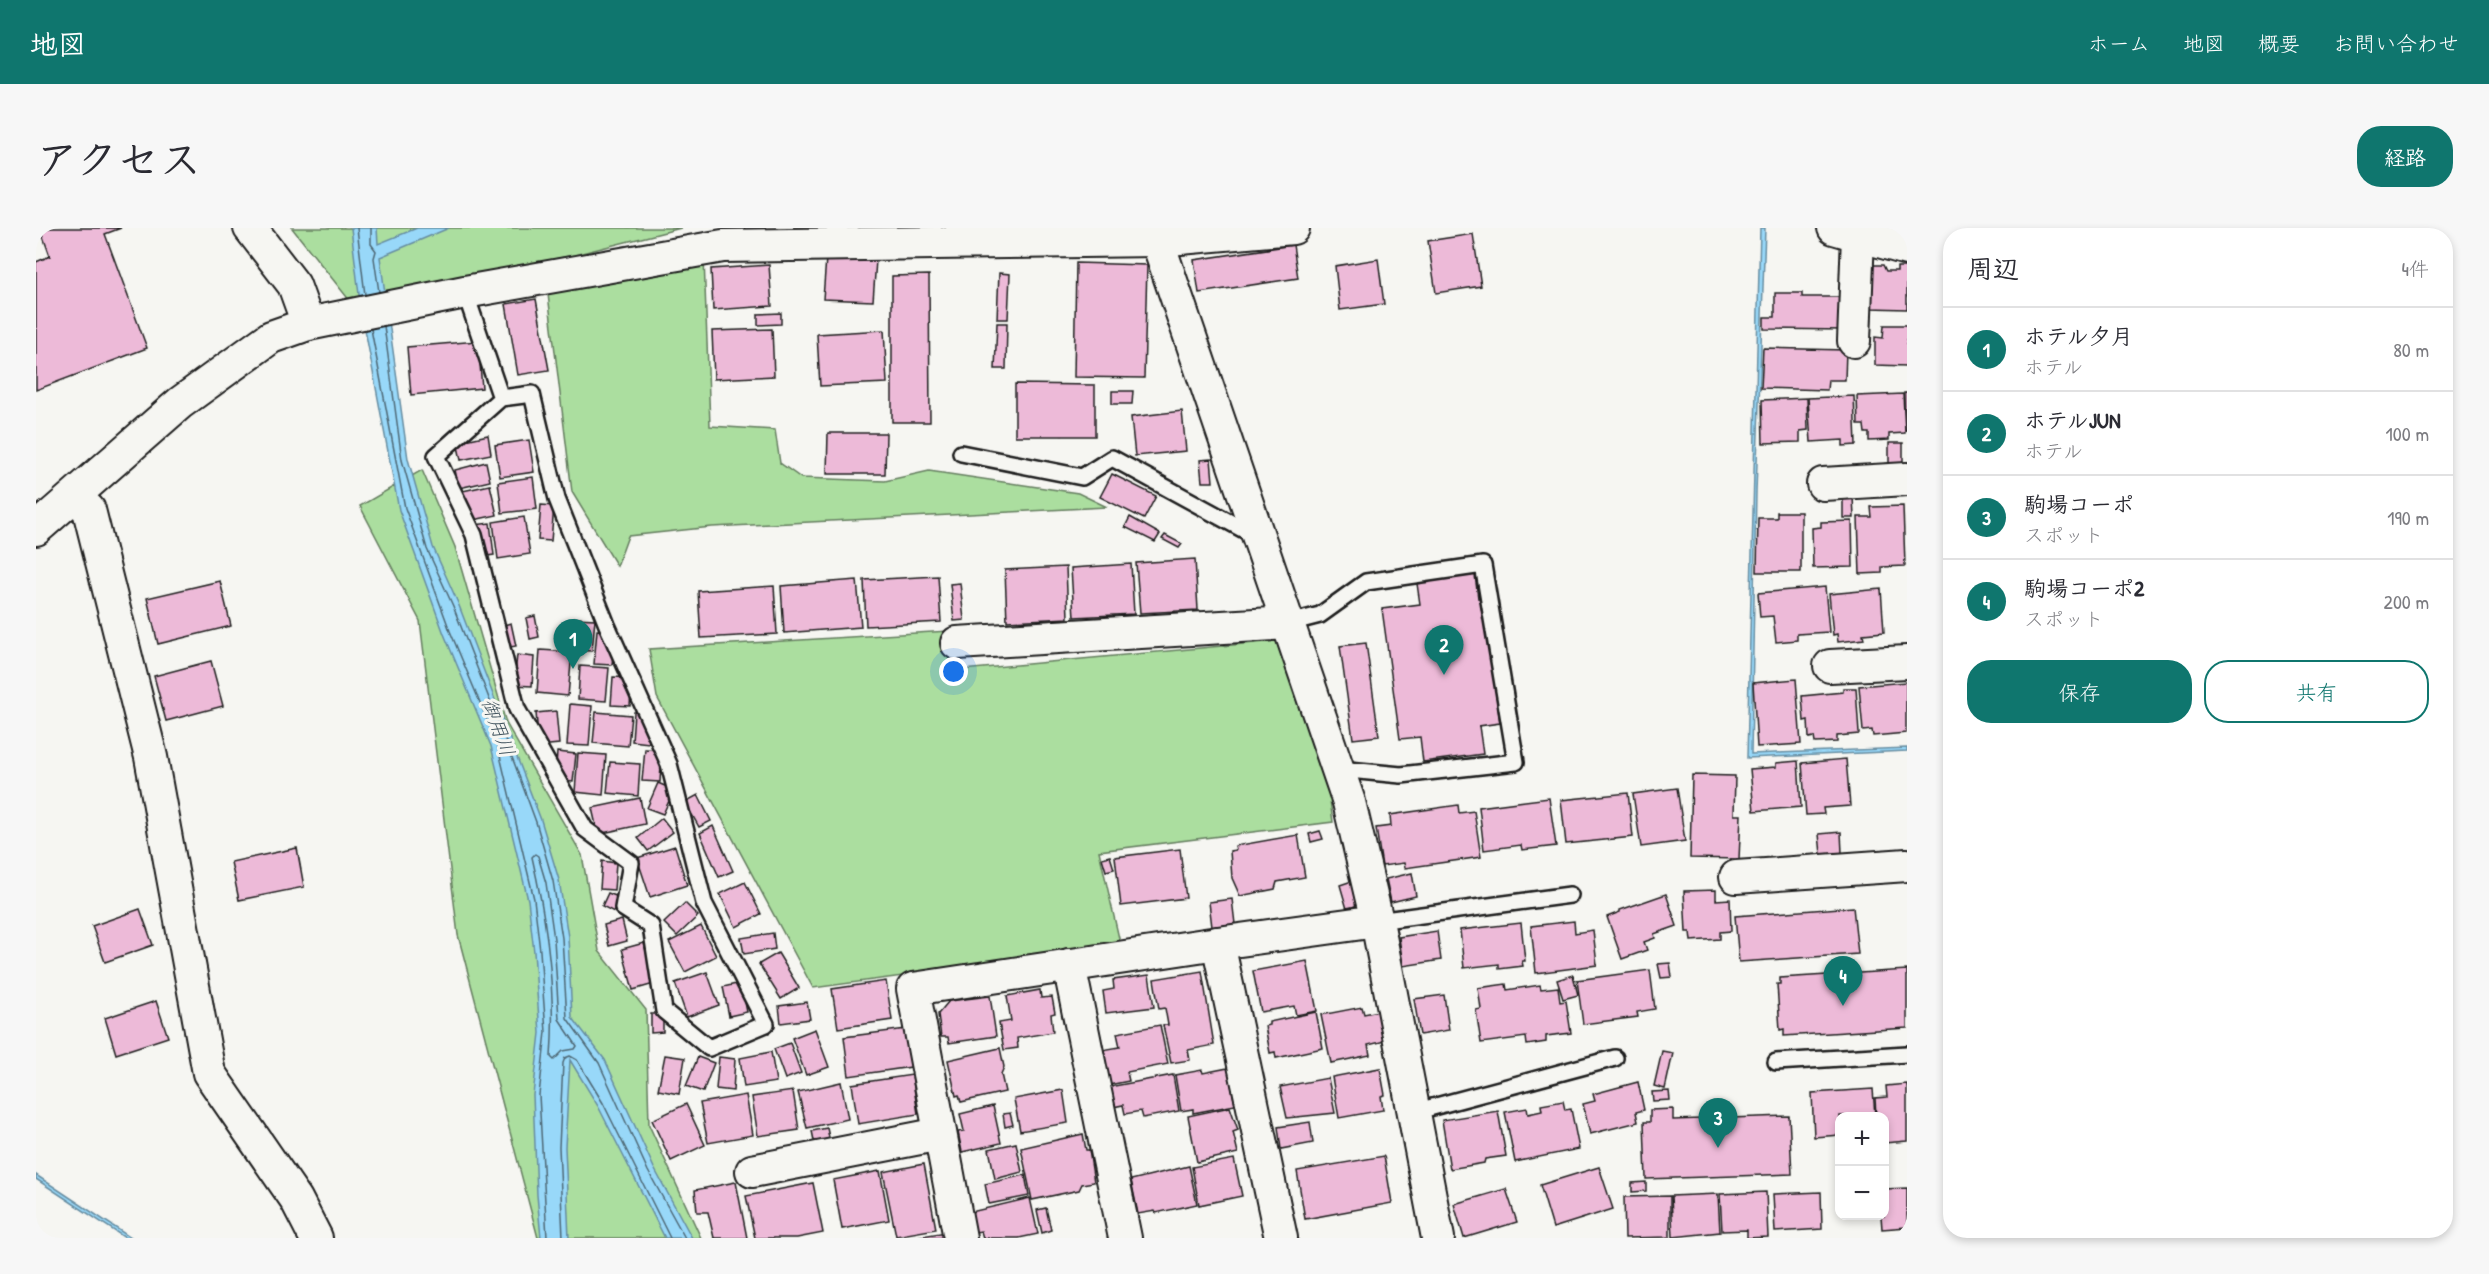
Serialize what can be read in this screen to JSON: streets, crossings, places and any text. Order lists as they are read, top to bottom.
{
  "water": ["御用川"],
  "page": {
    "header": "地図",
    "nav": [
      "ホーム",
      "地図",
      "概要",
      "お問い合わせ"
    ],
    "title": "アクセス",
    "buttons": [
      "経路",
      ["保存", "共有"]
    ],
    "heading": ["周辺", "4件"],
    "list": [
      {
        "mark": "1",
        "name": "ホテル夕月",
        "note": "ホテル",
        "value": "80 m"
      },
      {
        "mark": "2",
        "name": "ホテルJUN",
        "note": "ホテル",
        "value": "100 m"
      },
      {
        "mark": "3",
        "name": "駒場コーポ",
        "note": "スポット",
        "value": "190 m"
      },
      {
        "mark": "4",
        "name": "駒場コーポ2",
        "note": "スポット",
        "value": "200 m"
      }
    ],
    "pins": [
      "1",
      "2",
      "4",
      "3"
    ],
    "map_buttons": ["+", "−"]
  }
}
